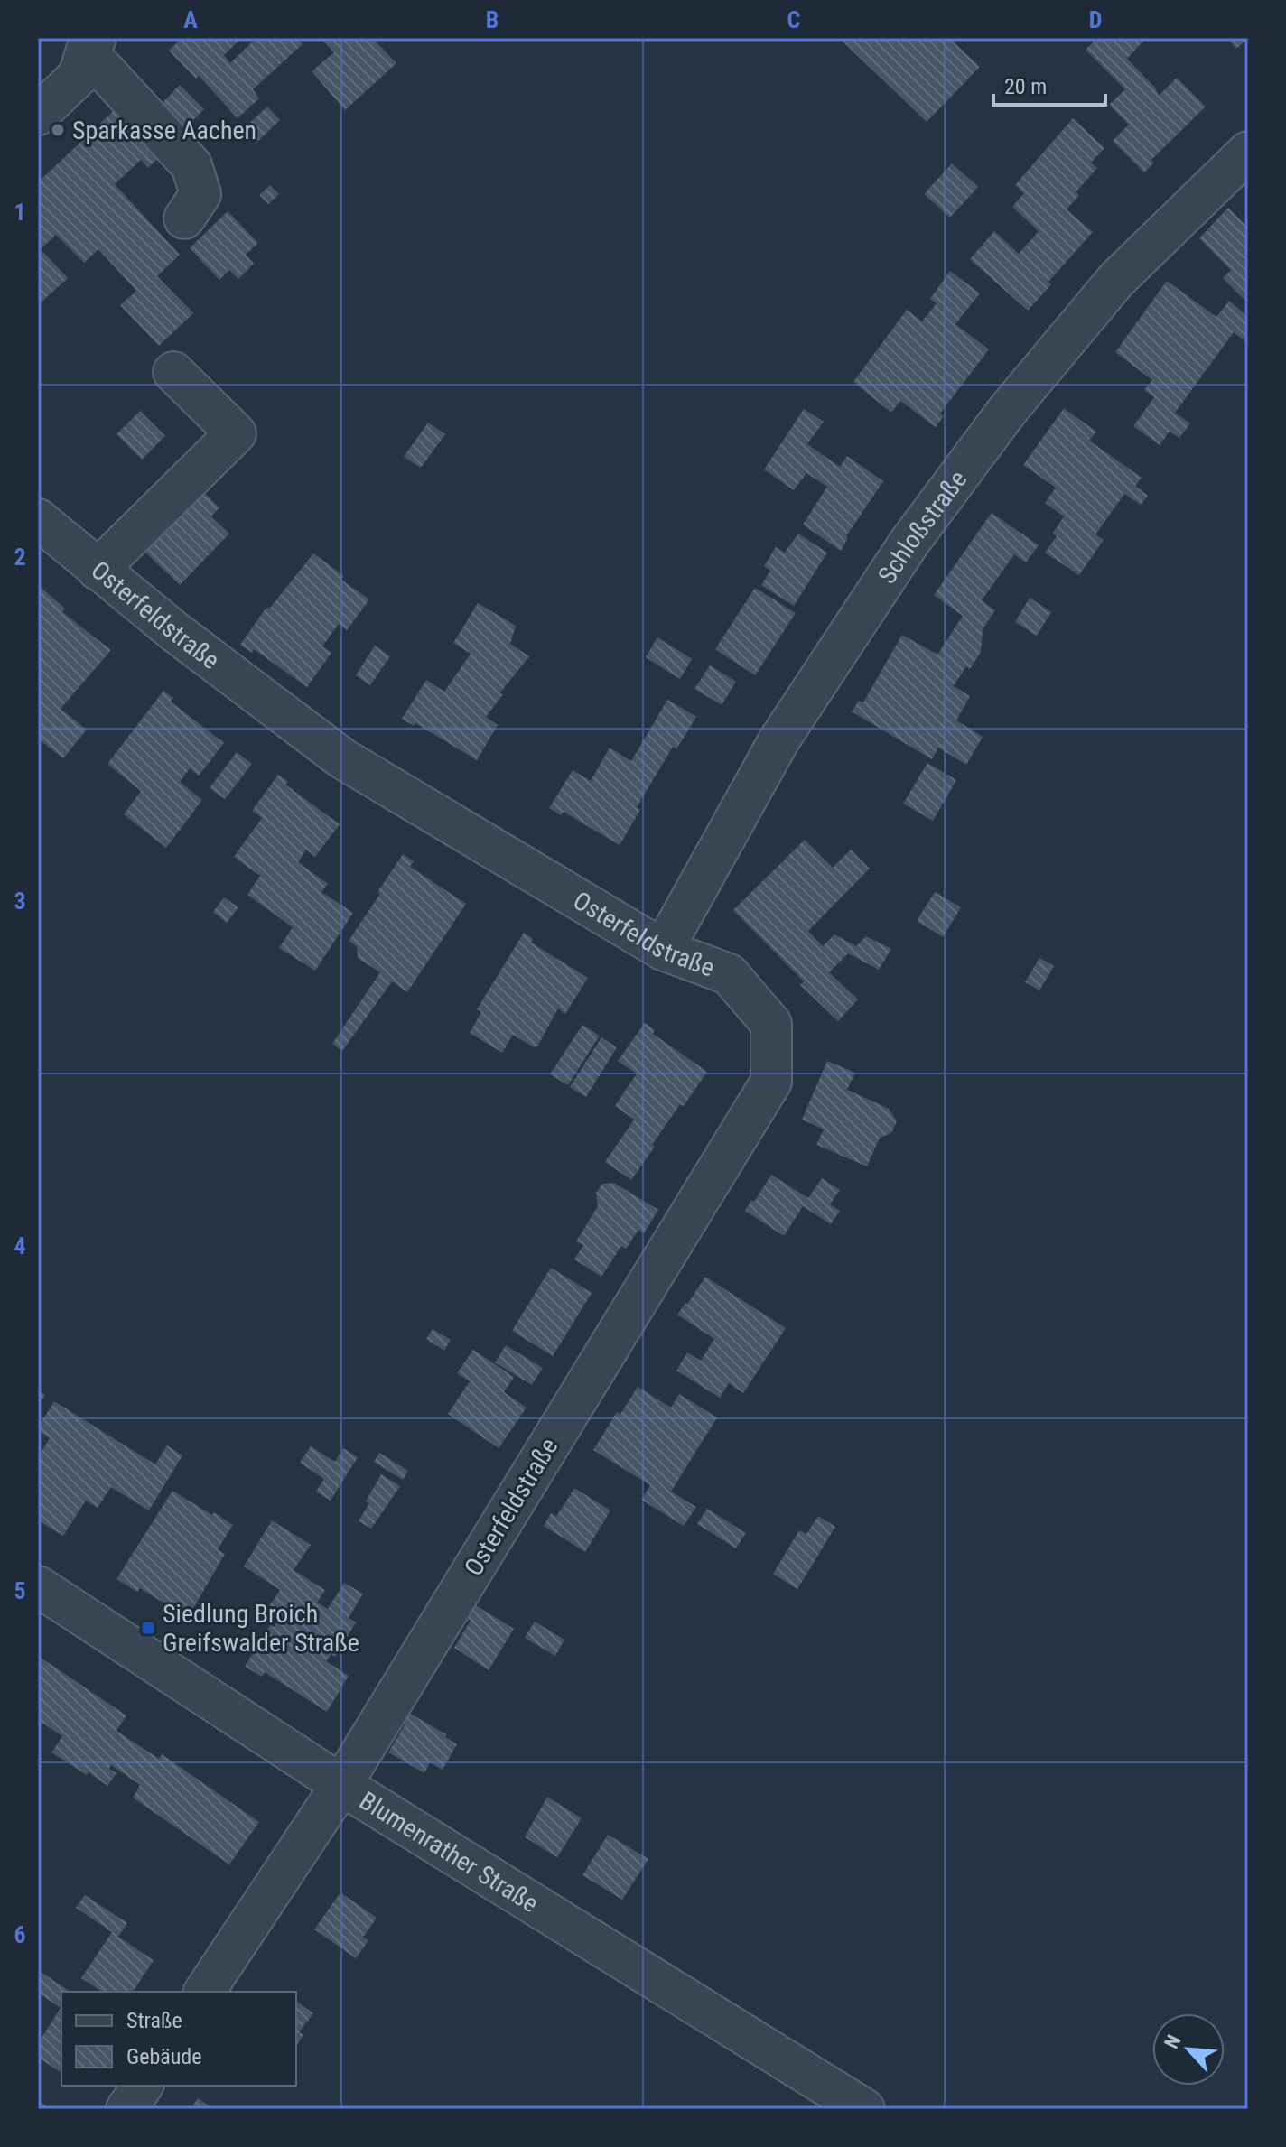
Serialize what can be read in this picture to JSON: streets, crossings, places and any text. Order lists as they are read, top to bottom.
{
  "streets": {
    "street": ["Schloßstraße", "Osterfeldstraße", "Blumenrather Straße"]
  },
  "crossings": [
    ["Schloßstraße", "Osterfeldstraße"],
    ["Osterfeldstraße", "Blumenrather Straße"]
  ],
  "places": {
    "other": ["Sparkasse Aachen"],
    "transit": ["Siedlung Broich Greifswalder Straße"]
  },
  "legend": ["Straße", "Gebäude"],
  "scale_bar": "20 m",
  "north": "top left",
  "grid": {
    "columns": [
      "A",
      "B",
      "C",
      "D"
    ],
    "rows": [
      "1",
      "2",
      "3",
      "4",
      "5",
      "6"
    ]
  }
}
